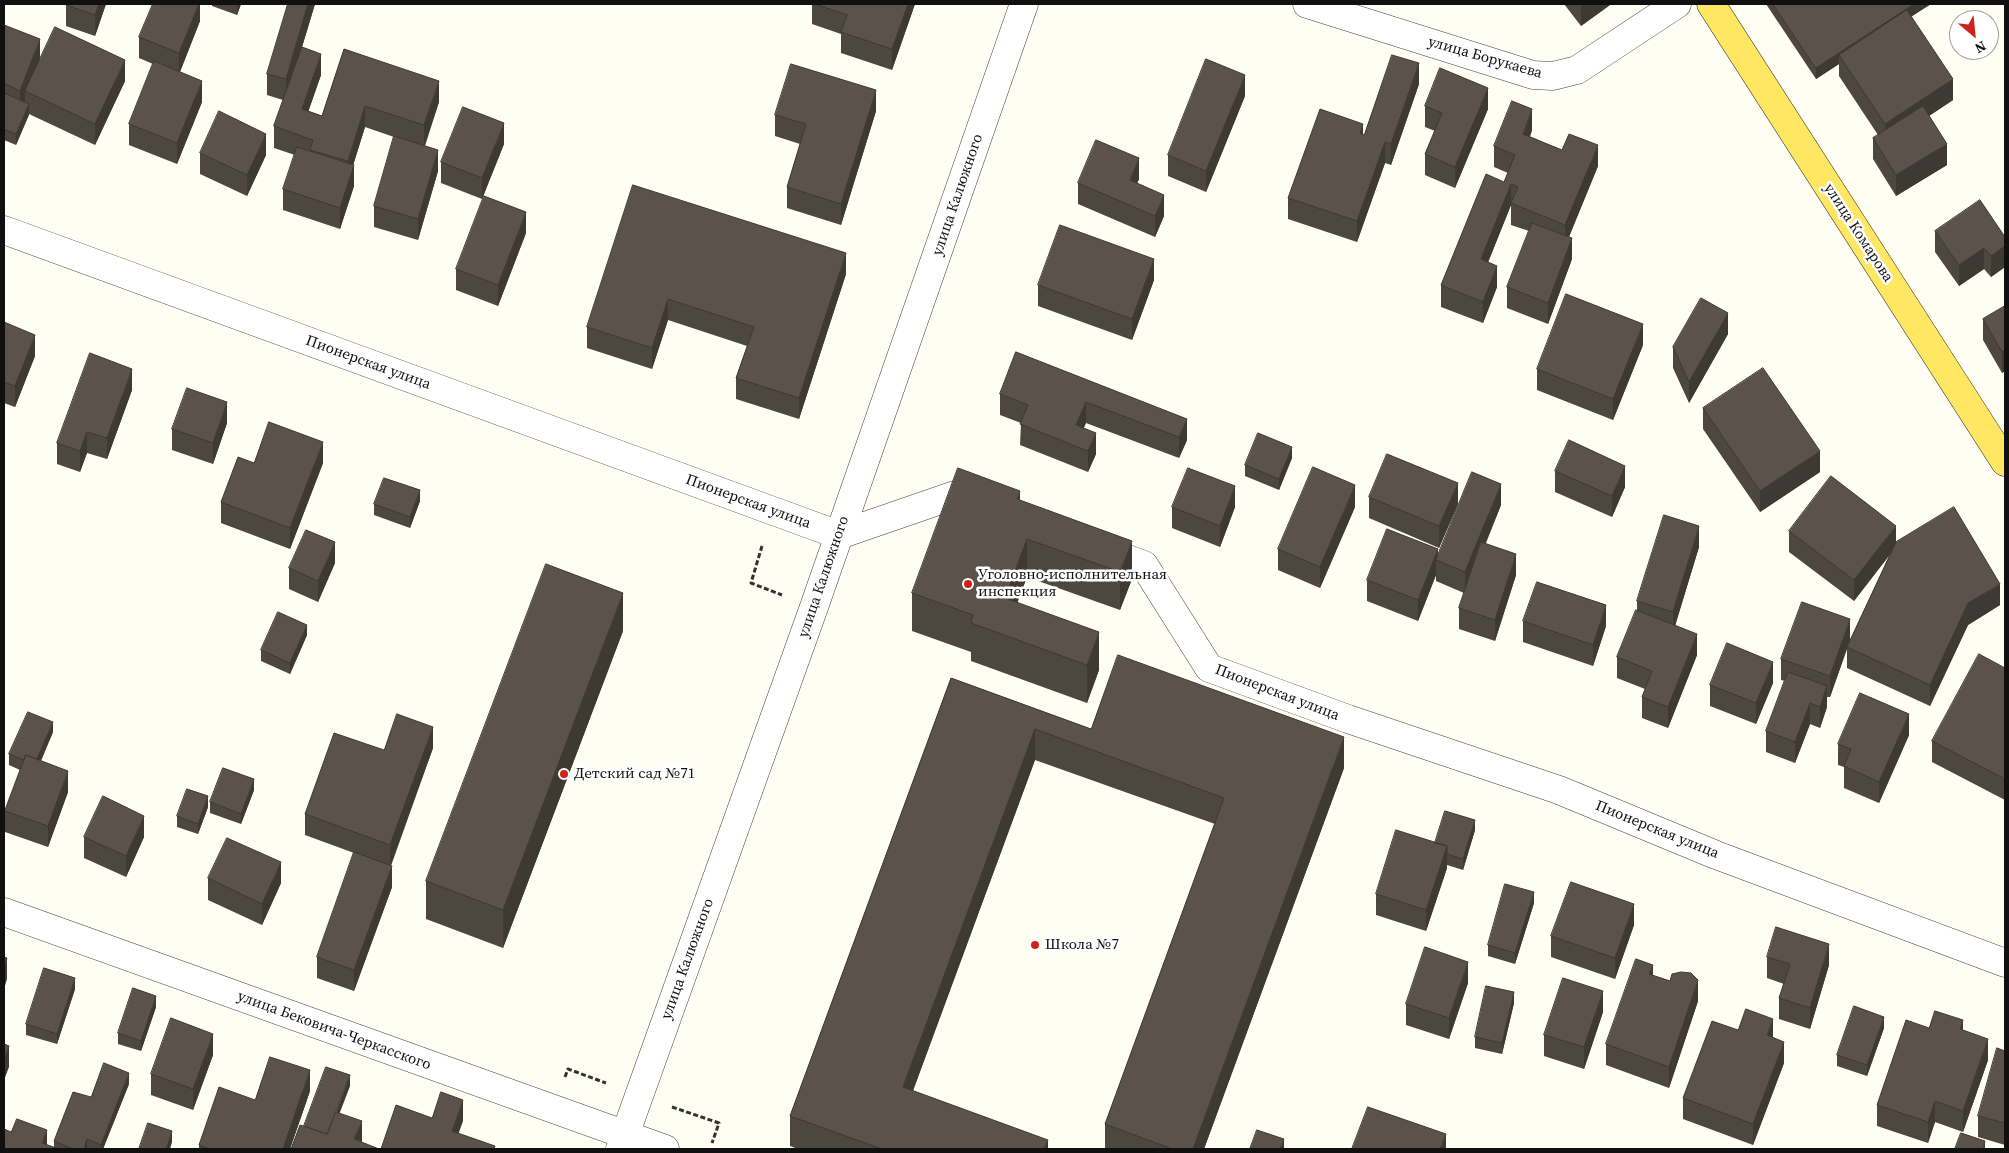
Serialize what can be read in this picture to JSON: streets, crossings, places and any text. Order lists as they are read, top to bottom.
{
  "streets": {
    "main road": ["улица Комарова"],
    "street": [
      "улица Борукаева",
      "улица Калюжного",
      "Пионерская улица",
      "улица Бековича-Черкасского"
    ]
  },
  "crossings": [
    ["улица Калюжного", "Пионерская улица"],
    ["улица Калюжного", "улица Бековича-Черкасского"]
  ],
  "places": ["Уголовно-исполнительная инспекция", "Детский сад №71", "Школа №7"],
  "north": "bottom right"
}
